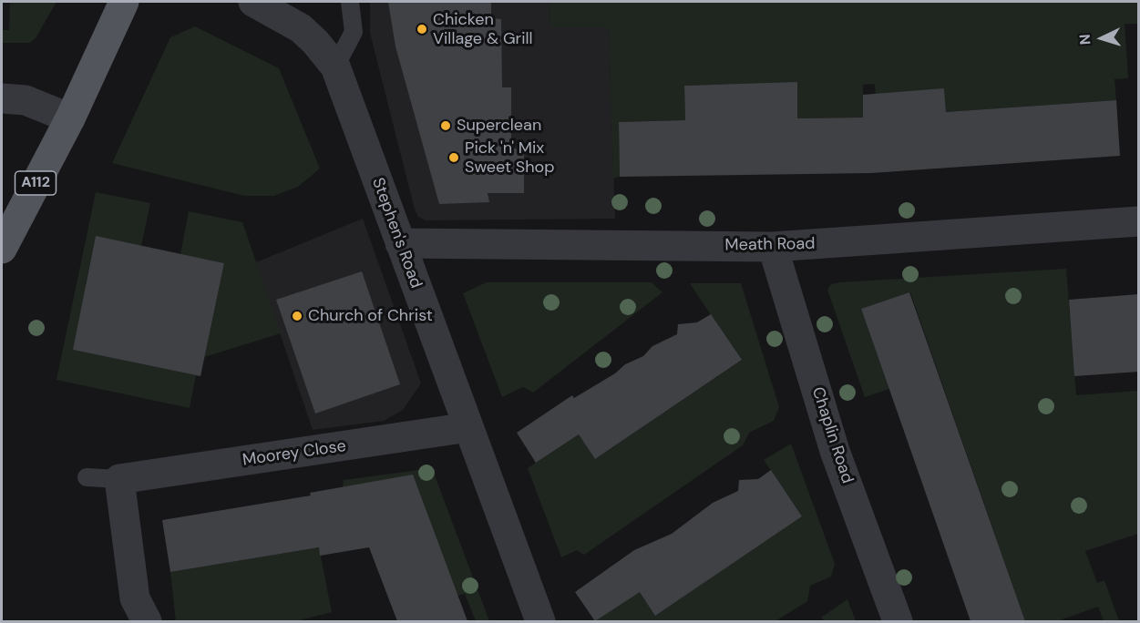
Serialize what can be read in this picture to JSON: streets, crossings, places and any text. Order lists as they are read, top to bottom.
{
  "streets": {
    "main road": ["A112"],
    "street": [
      "Stephen's Road",
      "Meath Road",
      "Chaplin Road",
      "Moorey Close"
    ]
  },
  "crossings": [
    ["Stephen's Road", "Meath Road"],
    ["Stephen's Road", "Moorey Close"],
    ["Meath Road", "Chaplin Road"]
  ],
  "places": [
    "Chicken Village & Grill",
    "Superclean",
    "Pick 'n' Mix Sweet Shop",
    "Church of Christ"
  ],
  "north": "left"
}
